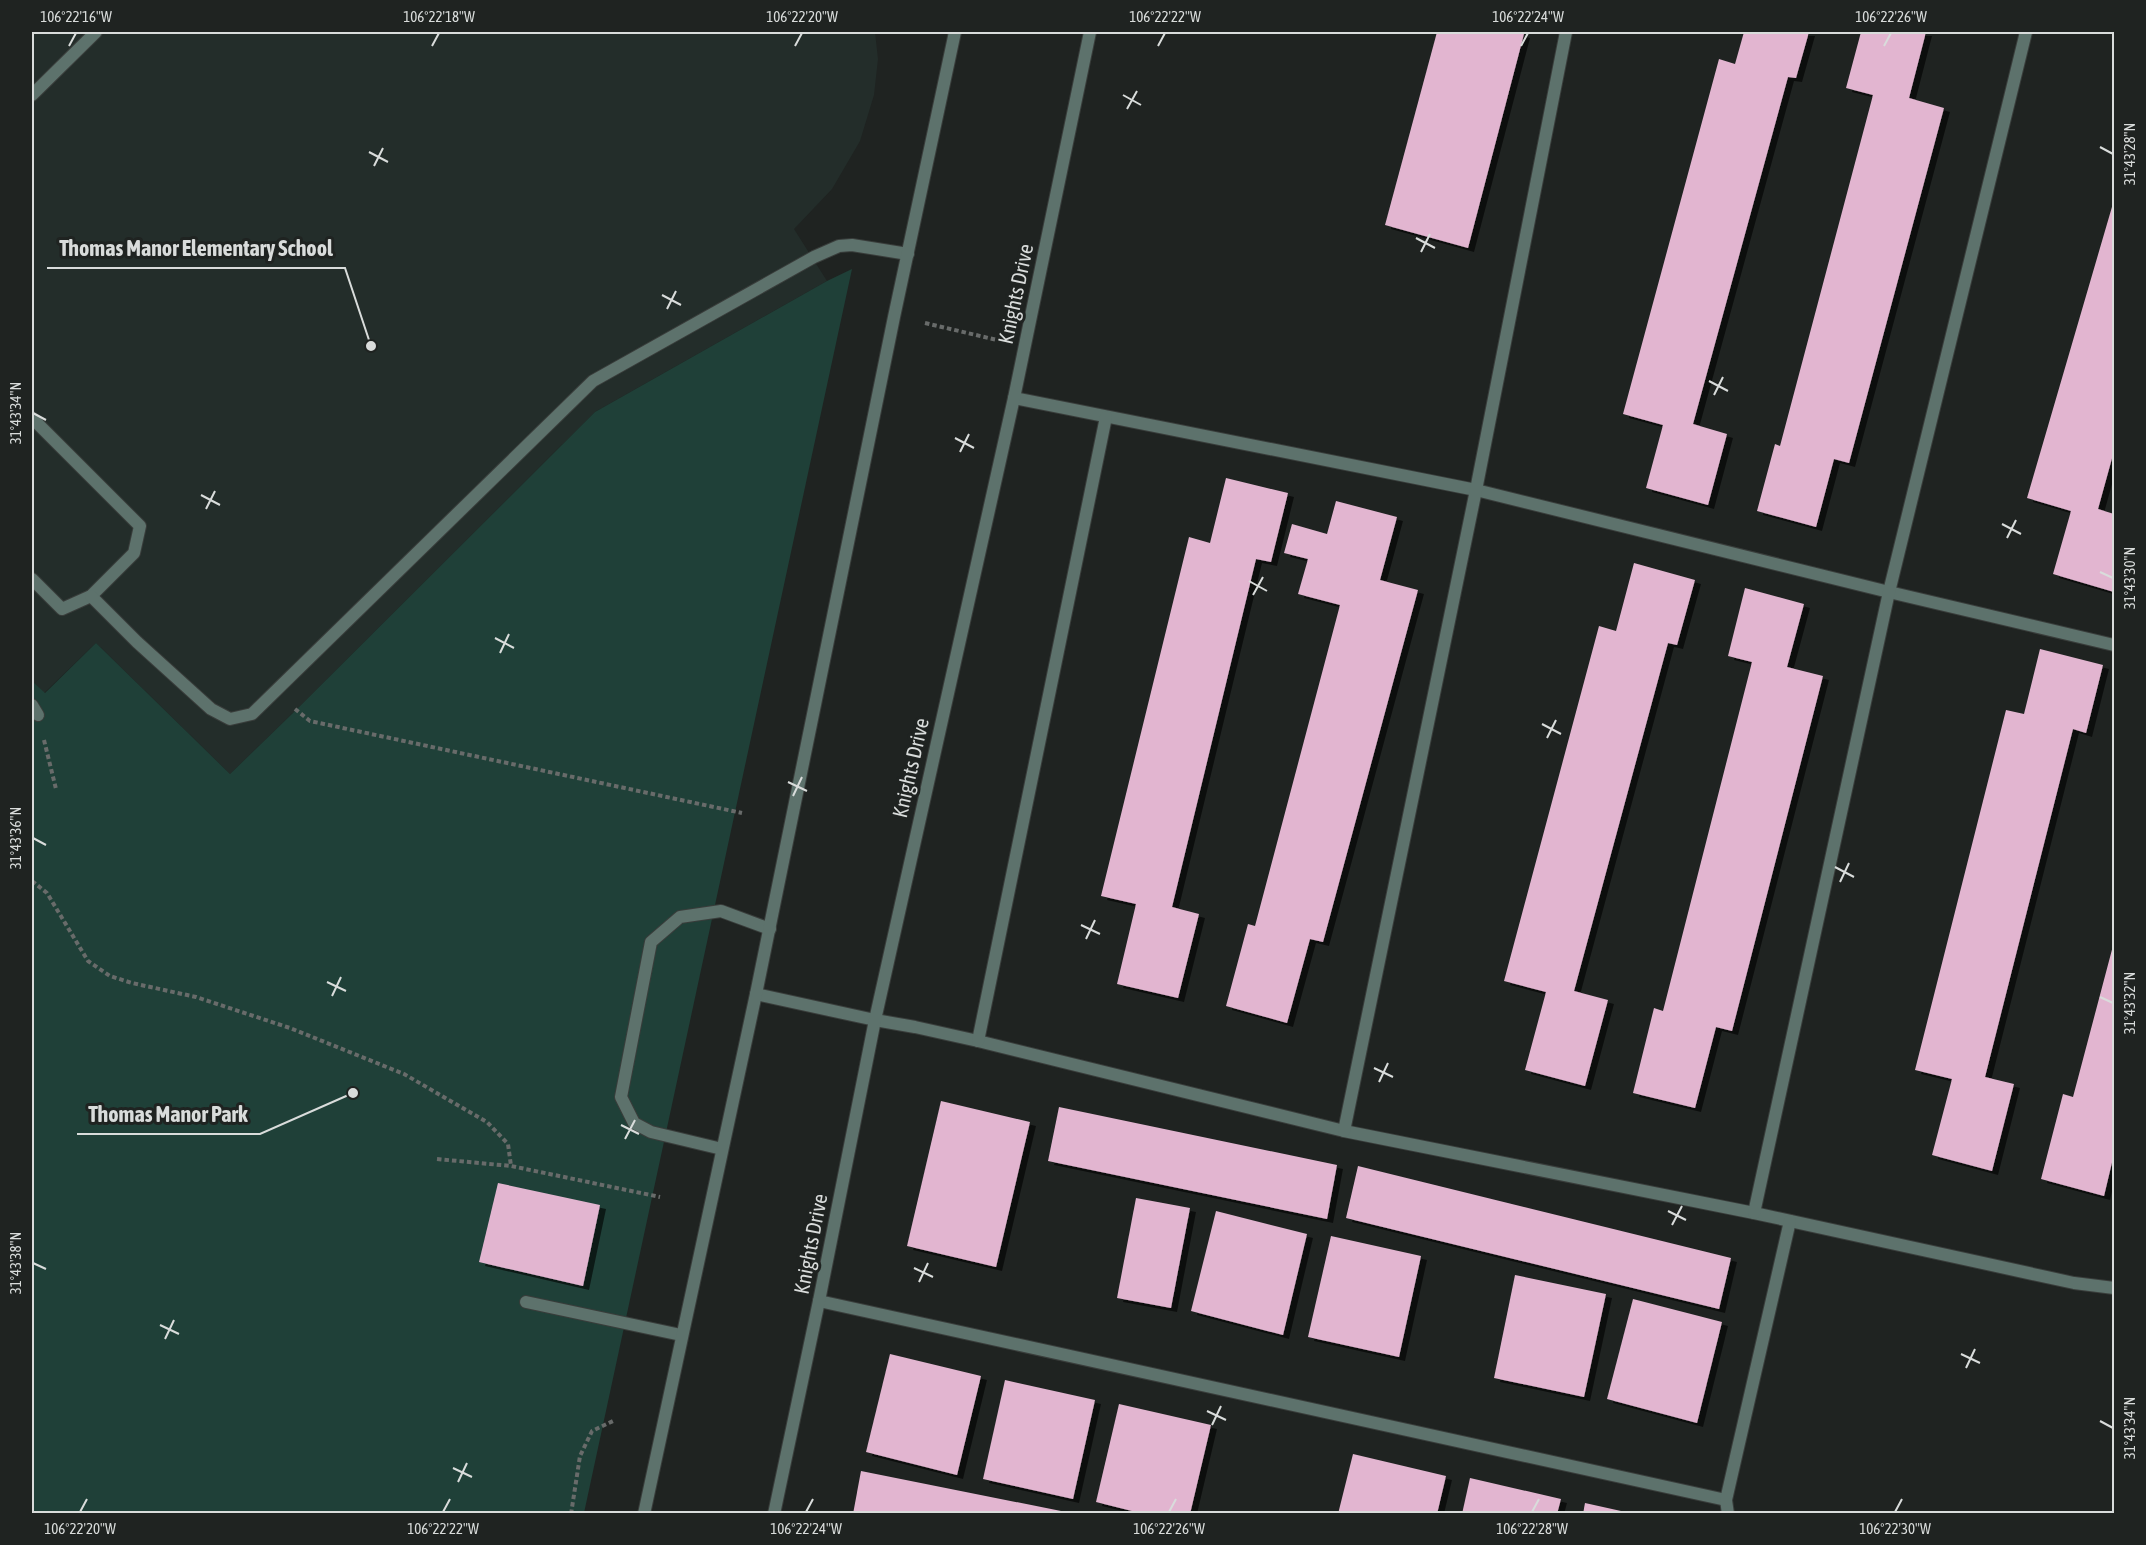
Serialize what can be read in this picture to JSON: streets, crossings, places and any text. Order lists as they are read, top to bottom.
{
  "streets": {
    "street": ["Knights Drive"]
  },
  "places": ["Thomas Manor Elementary School", "Thomas Manor Park"],
  "coordinates": [
    "106°22'16\"W",
    "106°22'18\"W",
    "106°22'20\"W",
    "106°22'22\"W",
    "106°22'24\"W",
    "106°22'26\"W",
    "31°43'28\"N",
    "31°43'34\"N",
    "31°43'30\"N",
    "31°43'36\"N",
    "31°43'32\"N",
    "31°43'38\"N",
    "106°22'28\"W",
    "106°22'30\"W"
  ]
}
